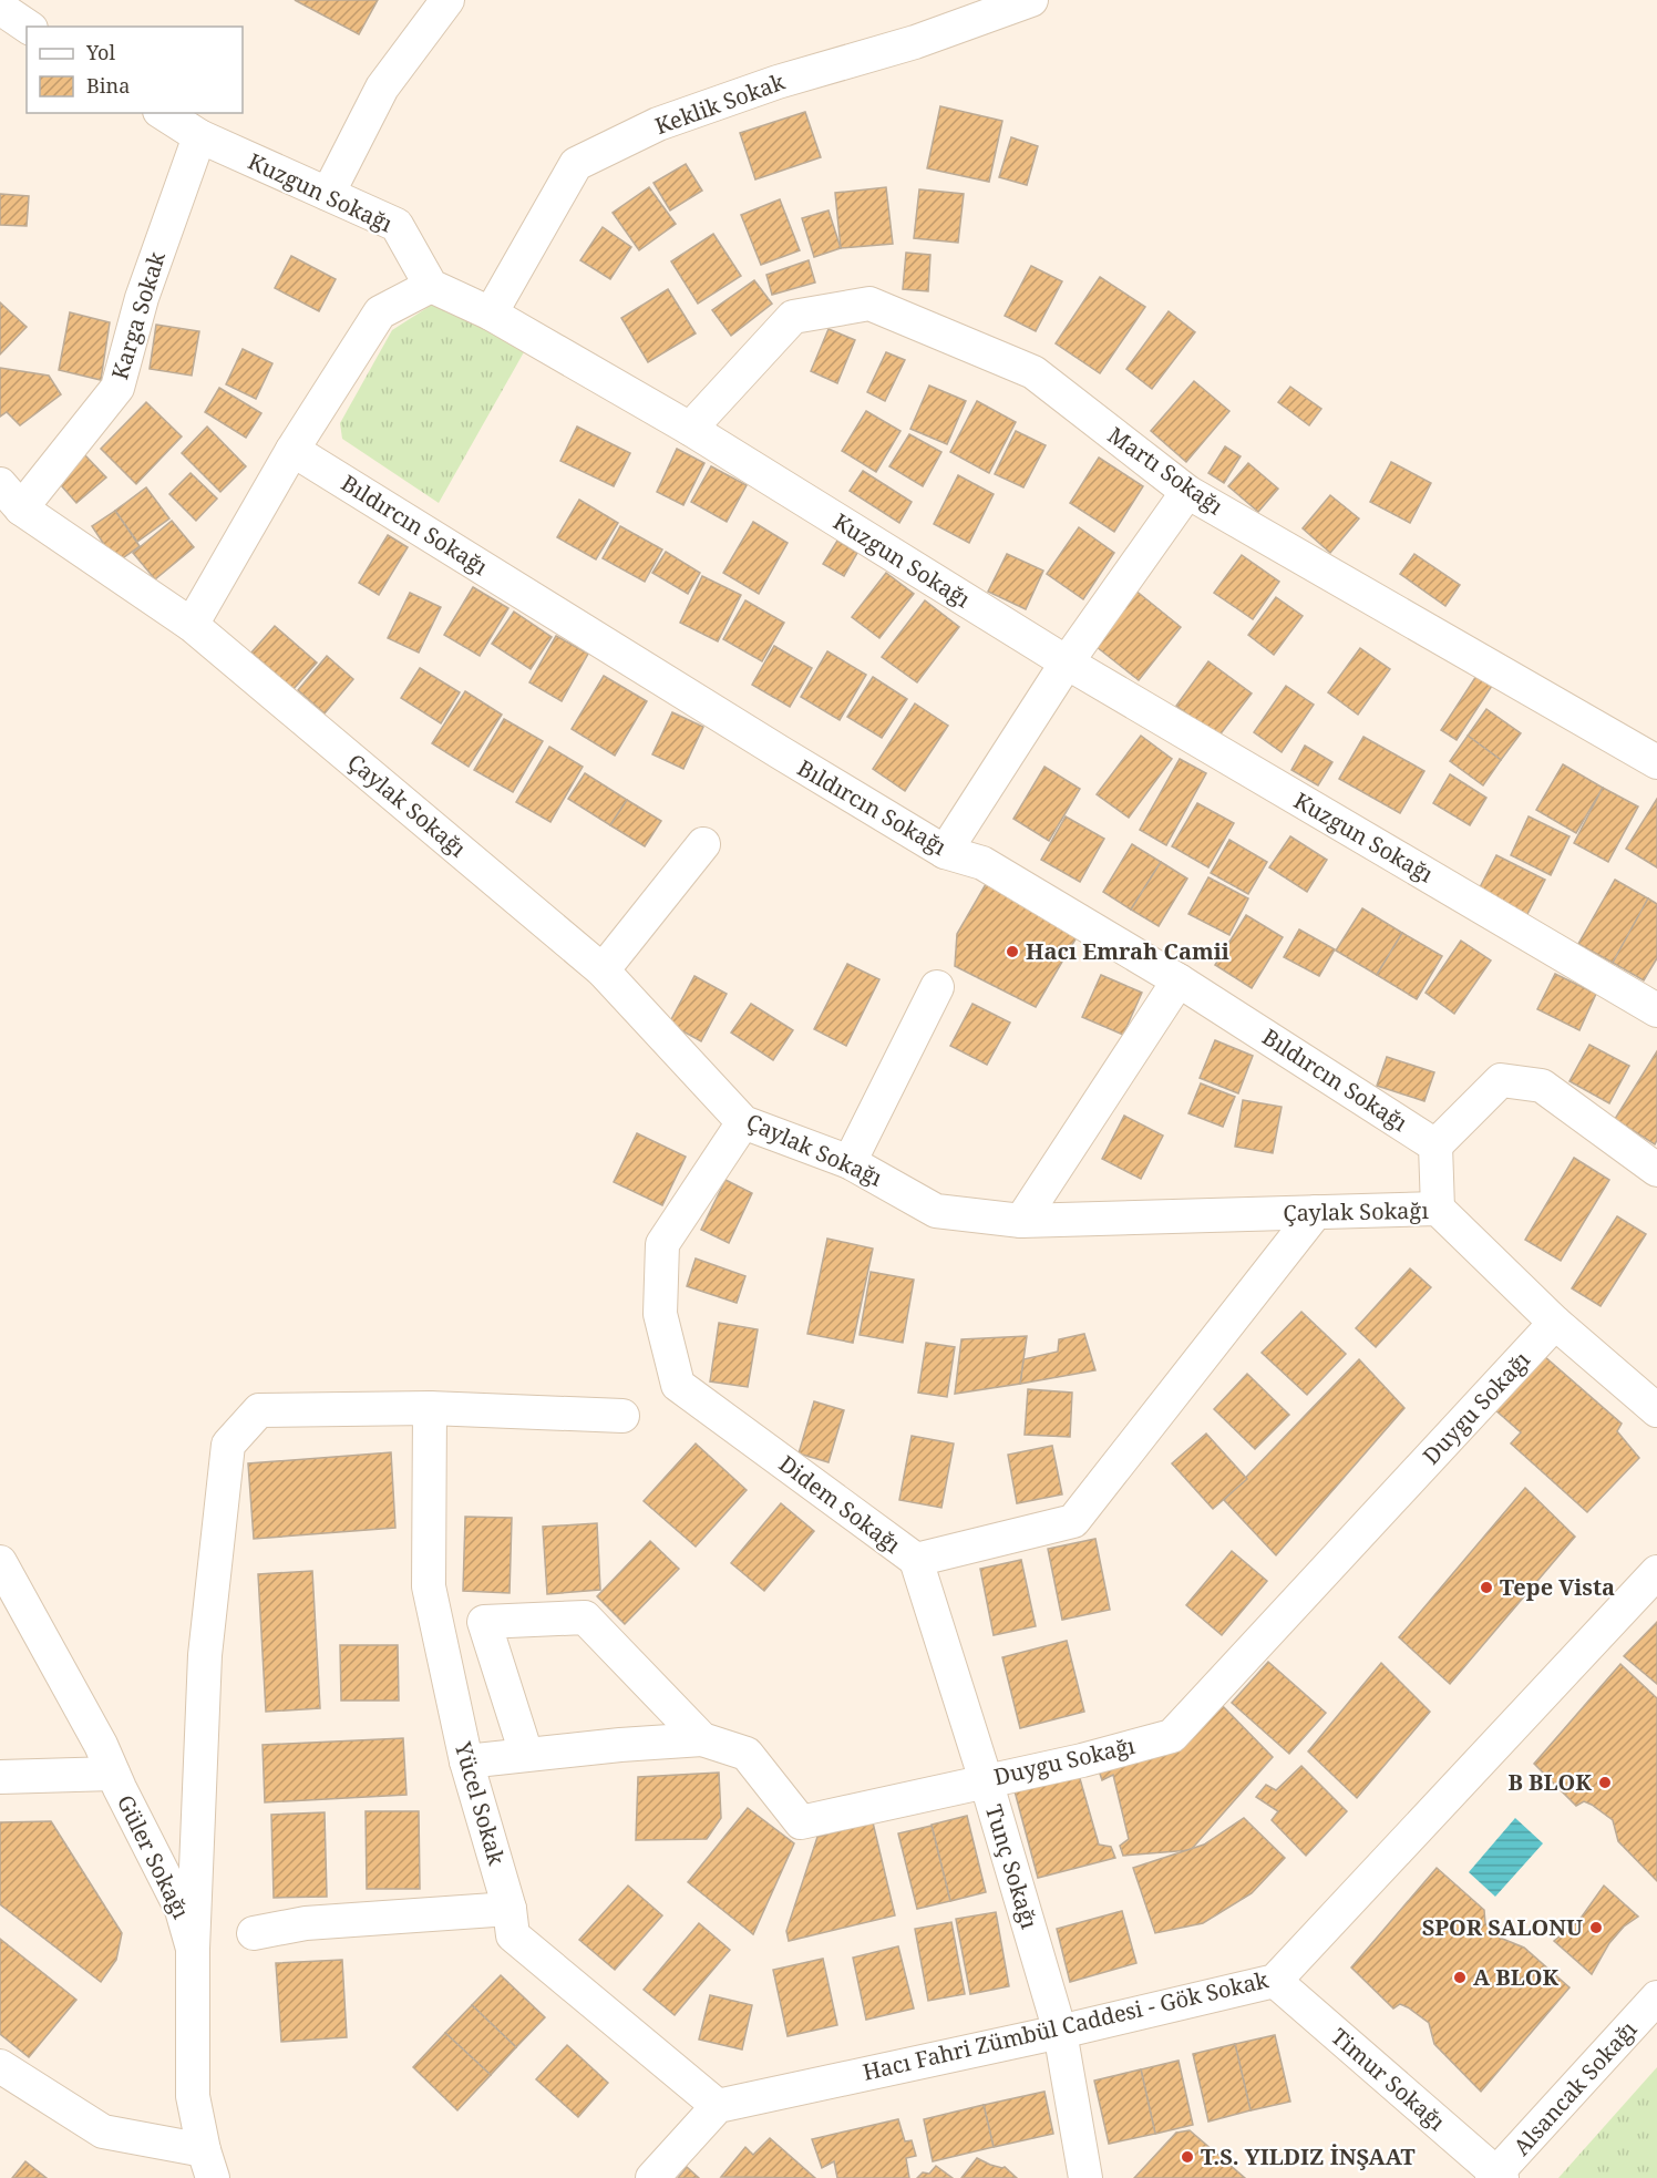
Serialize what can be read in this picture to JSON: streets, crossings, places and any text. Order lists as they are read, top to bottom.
{
  "streets": {
    "street": [
      "Keklik Sokak",
      "Kuzgun Sokağı",
      "Karga Sokak",
      "Martı Sokağı",
      "Bıldırcın Sokağı",
      "Çaylak Sokağı",
      "Duygu Sokağı",
      "Didem Sokağı",
      "Yücel Sokak",
      "Güler Sokağı",
      "Tunç Sokağı",
      "Hacı Fahri Zümbül Caddesi - Gök Sokak",
      "Timur Sokağı",
      "Alsancak Sokağı"
    ]
  },
  "crossings": [
    ["Keklik Sokak", "Kuzgun Sokağı"],
    ["Kuzgun Sokağı", "Karga Sokak"],
    ["Kuzgun Sokağı", "Martı Sokağı"],
    ["Karga Sokak", "Çaylak Sokağı"],
    ["Çaylak Sokağı", "Duygu Sokağı"],
    ["Çaylak Sokağı", "Didem Sokağı"],
    ["Duygu Sokağı", "Tunç Sokağı"],
    ["Didem Sokağı", "Tunç Sokağı"],
    ["Yücel Sokak", "Hacı Fahri Zümbül Caddesi - Gök Sokak"],
    ["Tunç Sokağı", "Hacı Fahri Zümbül Caddesi - Gök Sokak"],
    ["Hacı Fahri Zümbül Caddesi - Gök Sokak", "Timur Sokağı"],
    ["Timur Sokağı", "Alsancak Sokağı"]
  ],
  "places": [
    "Hacı Emrah Camii",
    "Tepe Vista",
    "B BLOK",
    "SPOR SALONU",
    "A BLOK",
    "T.S. YILDIZ İNŞAAT"
  ],
  "legend": ["Yol", "Bina"]
}
